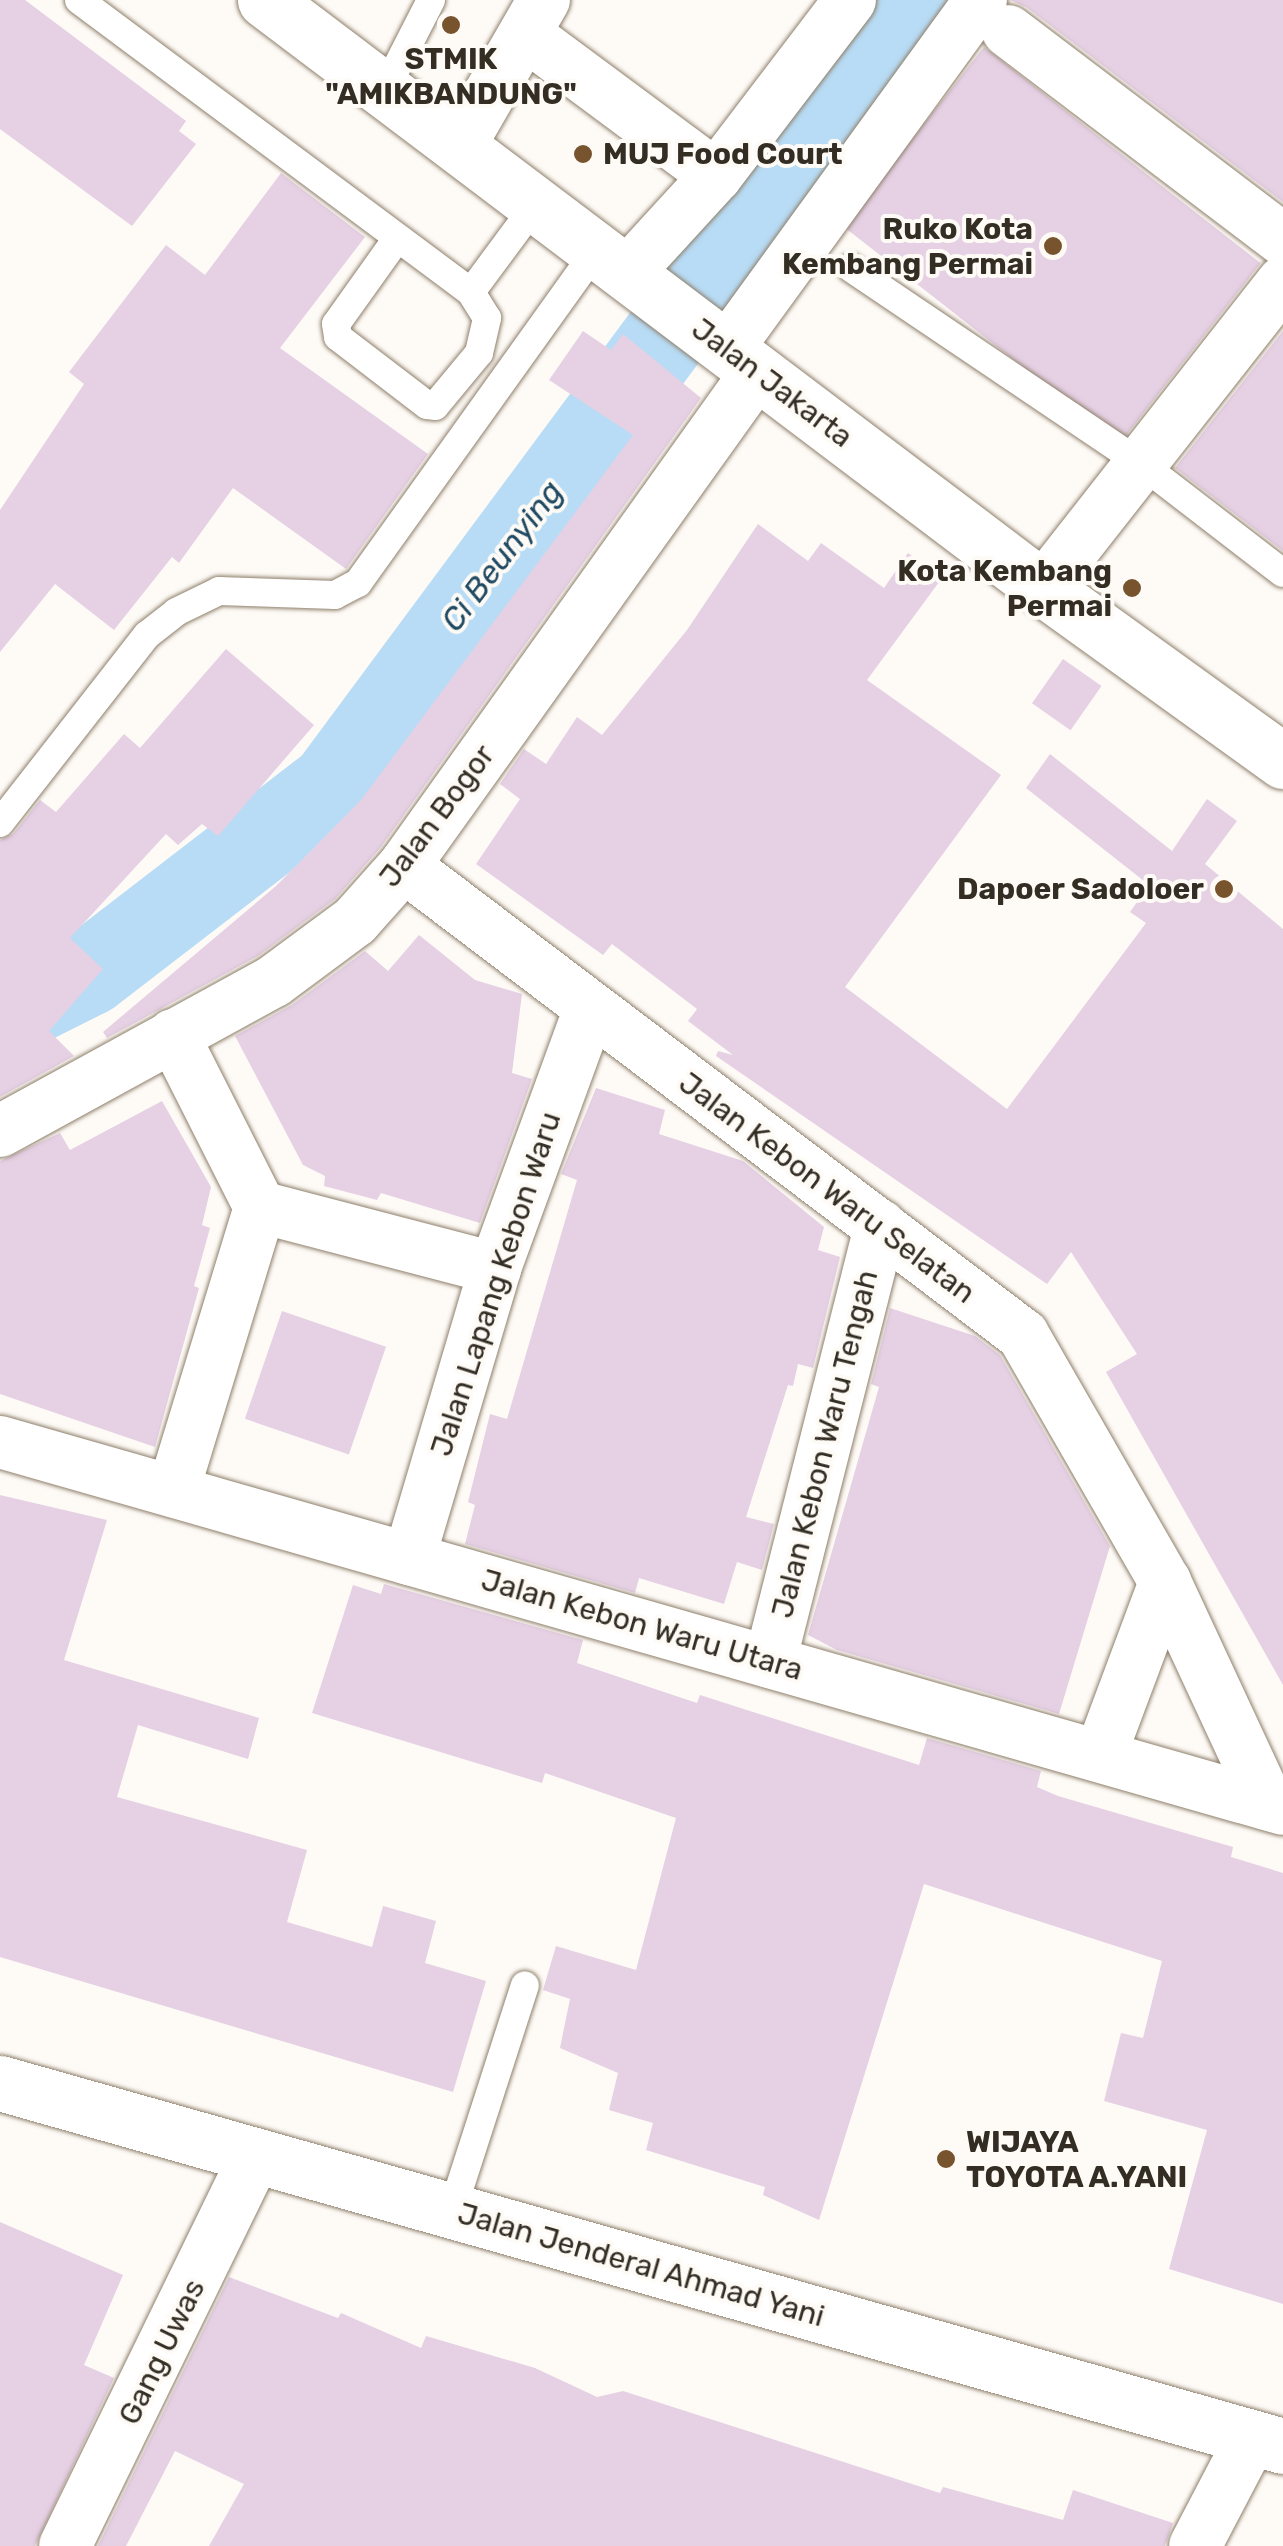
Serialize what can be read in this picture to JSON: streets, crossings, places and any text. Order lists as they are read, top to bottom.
{
  "streets": {
    "main road": ["Jalan Jakarta", "Jalan Jenderal Ahmad Yani"],
    "street": [
      "Jalan Bogor",
      "Jalan Kebon Waru Selatan",
      "Jalan Lapang Kebon Waru",
      "Jalan Kebon Waru Tengah",
      "Jalan Kebon Waru Utara",
      "Gang Uwas"
    ]
  },
  "crossings": [
    ["Jalan Jakarta", "Jalan Bogor"],
    ["Jalan Bogor", "Jalan Kebon Waru Selatan"],
    ["Jalan Kebon Waru Selatan", "Jalan Lapang Kebon Waru"],
    ["Jalan Kebon Waru Selatan", "Jalan Kebon Waru Tengah"],
    ["Jalan Kebon Waru Selatan", "Jalan Kebon Waru Utara"],
    ["Jalan Lapang Kebon Waru", "Jalan Kebon Waru Utara"],
    ["Jalan Kebon Waru Tengah", "Jalan Kebon Waru Utara"],
    ["Jalan Jenderal Ahmad Yani", "Gang Uwas"]
  ],
  "water": ["Ci Beunying"],
  "places": [
    "STMIK \"AMIKBANDUNG\"",
    "MUJ Food Court",
    "Ruko Kota Kembang Permai",
    "Kota Kembang Permai",
    "Dapoer Sadoloer",
    "WIJAYA TOYOTA A.YANI"
  ]
}
